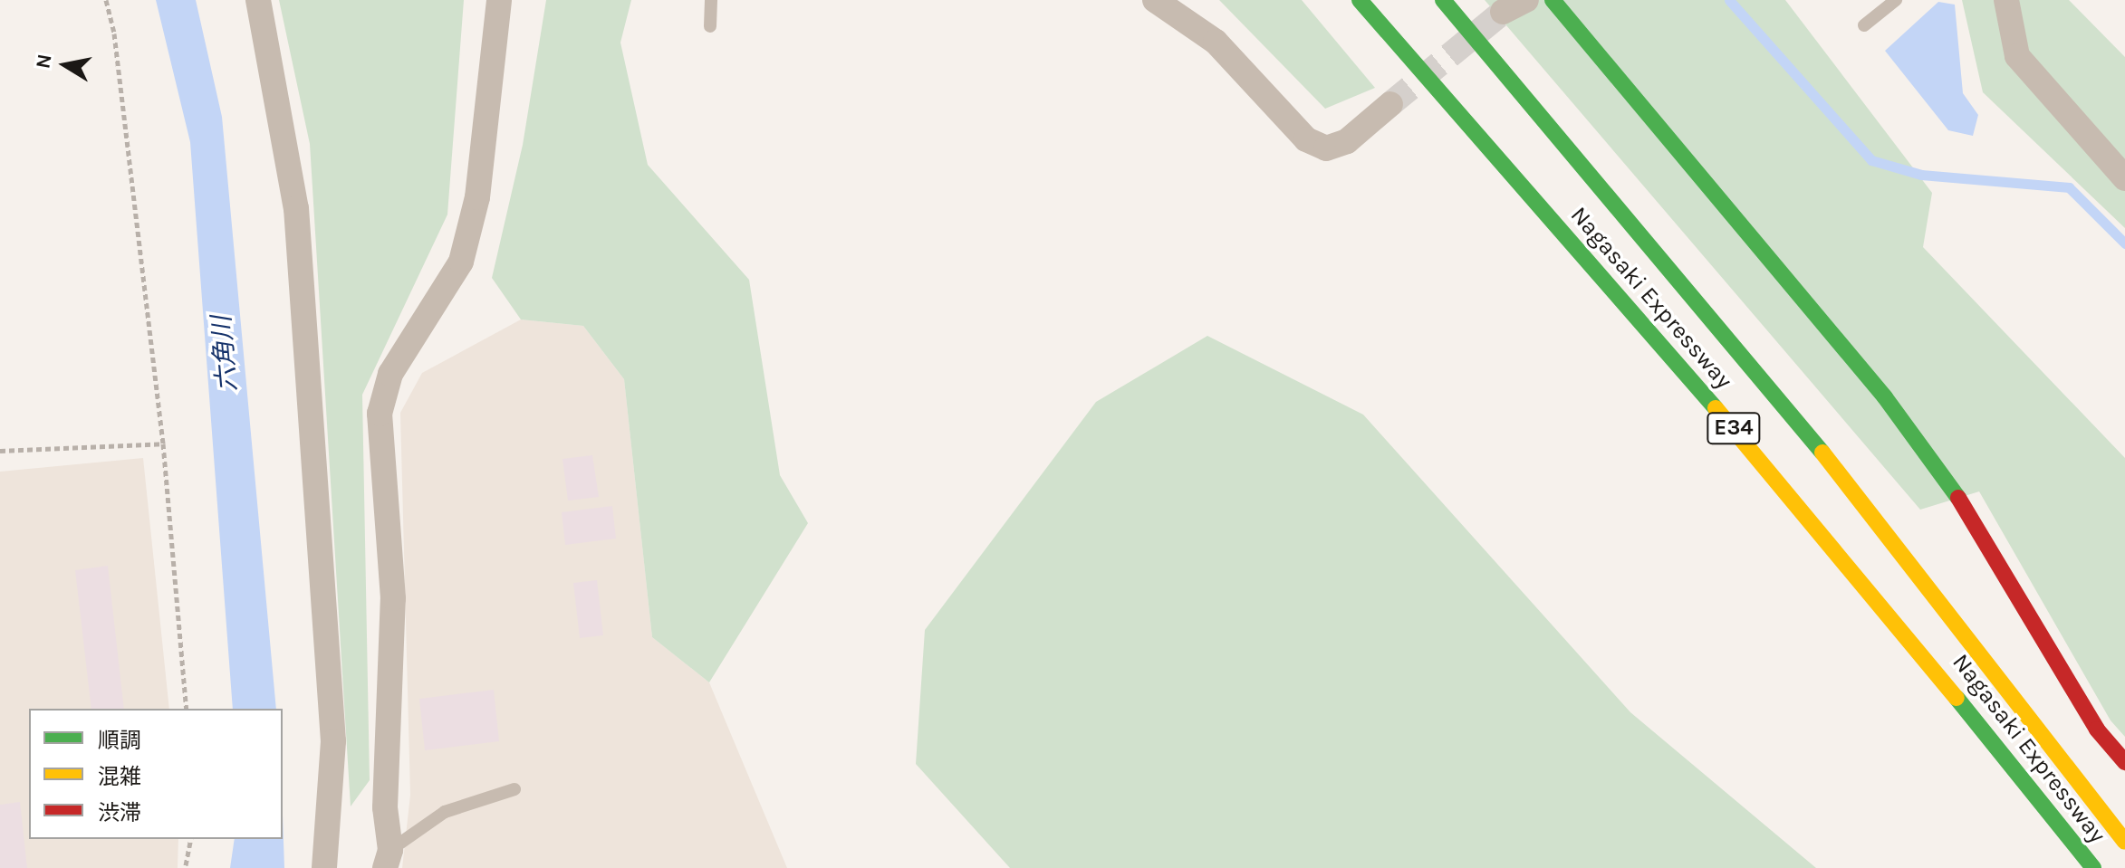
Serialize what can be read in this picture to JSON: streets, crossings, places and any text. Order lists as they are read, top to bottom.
{
  "streets": {
    "main road": ["Nagasaki Expressway", "E34"]
  },
  "water": ["六角川"],
  "legend": ["順調", "混雑", "渋滞"],
  "north": "left"
}
